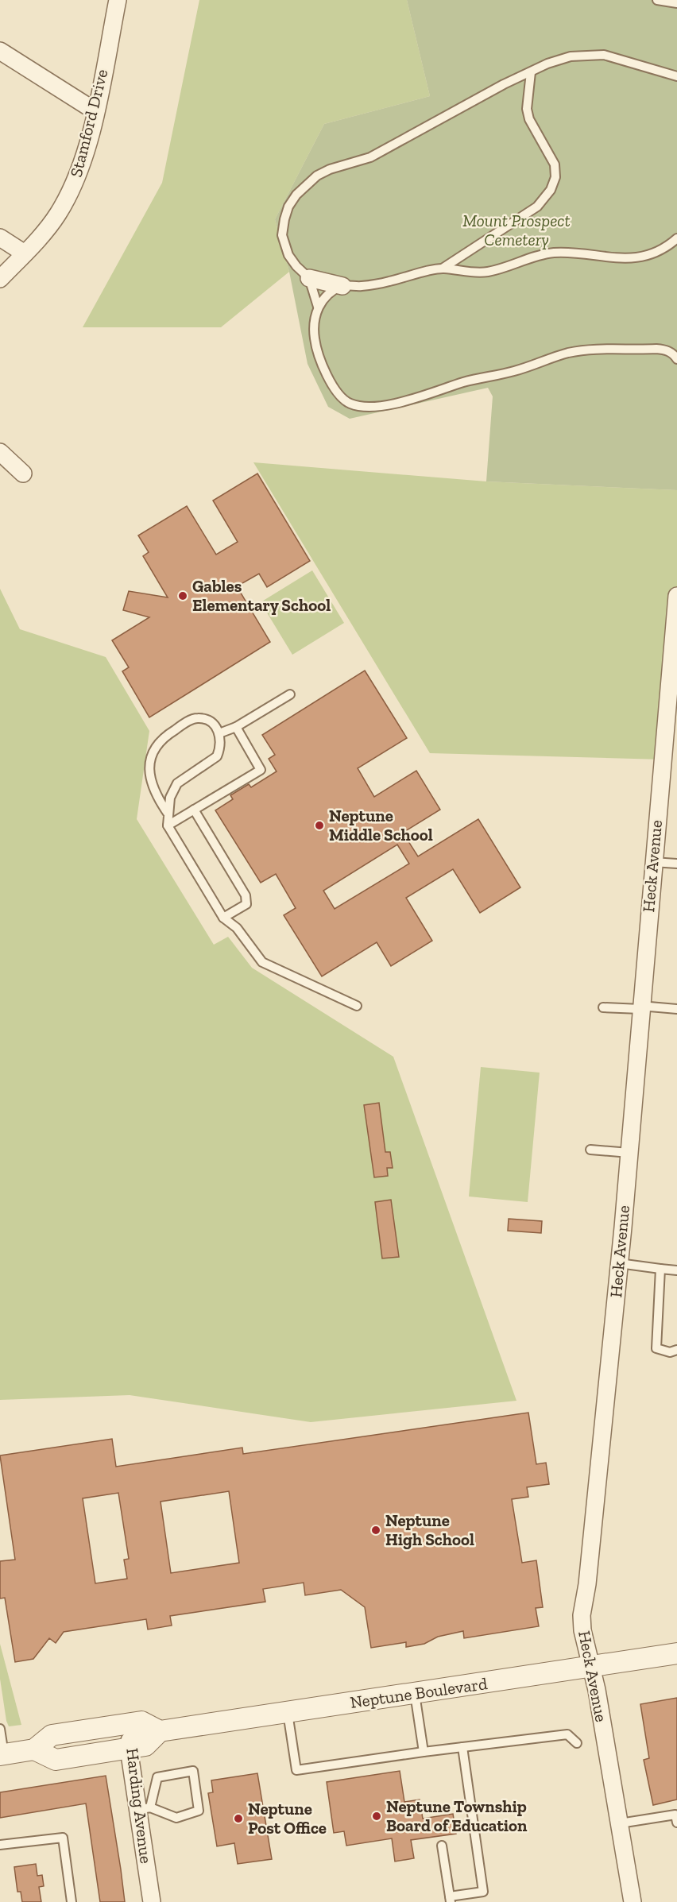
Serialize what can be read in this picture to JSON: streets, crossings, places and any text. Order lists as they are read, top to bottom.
{
  "streets": {
    "street": [
      "Stamford Drive",
      "Heck Avenue",
      "Neptune Boulevard",
      "Harding Avenue"
    ]
  },
  "crossings": [
    ["Heck Avenue", "Neptune Boulevard"]
  ],
  "parks": ["Mount Prospect Cemetery"],
  "places": [
    "Gables Elementary School",
    "Neptune Middle School",
    "Neptune High School",
    "Neptune Township Board of Education",
    "Neptune Post Office"
  ]
}
